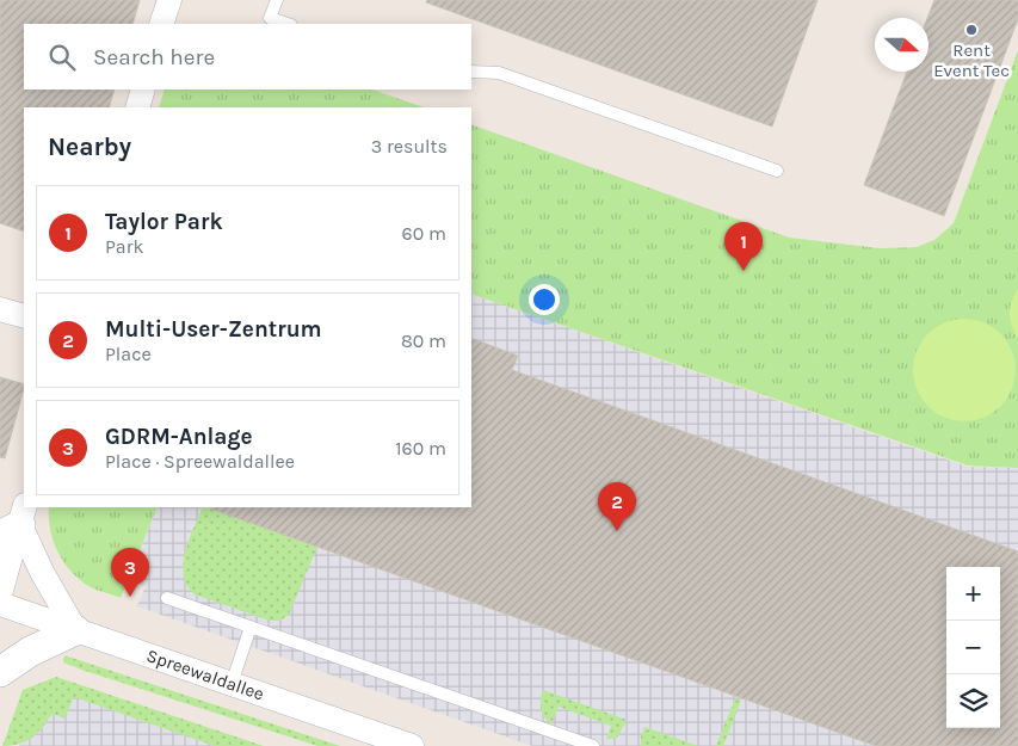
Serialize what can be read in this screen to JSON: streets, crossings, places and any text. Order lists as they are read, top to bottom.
{
  "streets": {
    "street": ["Spreewaldallee"]
  },
  "places": ["Rent Event Tec"],
  "north": "right",
  "page": {
    "search": "Search here",
    "heading": ["Nearby", "3 results"],
    "list": [
      {
        "mark": "1",
        "name": "Taylor Park",
        "note": "Park",
        "value": "60 m"
      },
      {
        "mark": "2",
        "name": "Multi-User-Zentrum",
        "note": "Place",
        "value": "80 m"
      },
      {
        "mark": "3",
        "name": "GDRM-Anlage",
        "note": "Place · Spreewaldallee",
        "value": "160 m"
      }
    ],
    "pins": ["1", "2", "3"],
    "map_buttons": ["+", "−"]
  }
}
